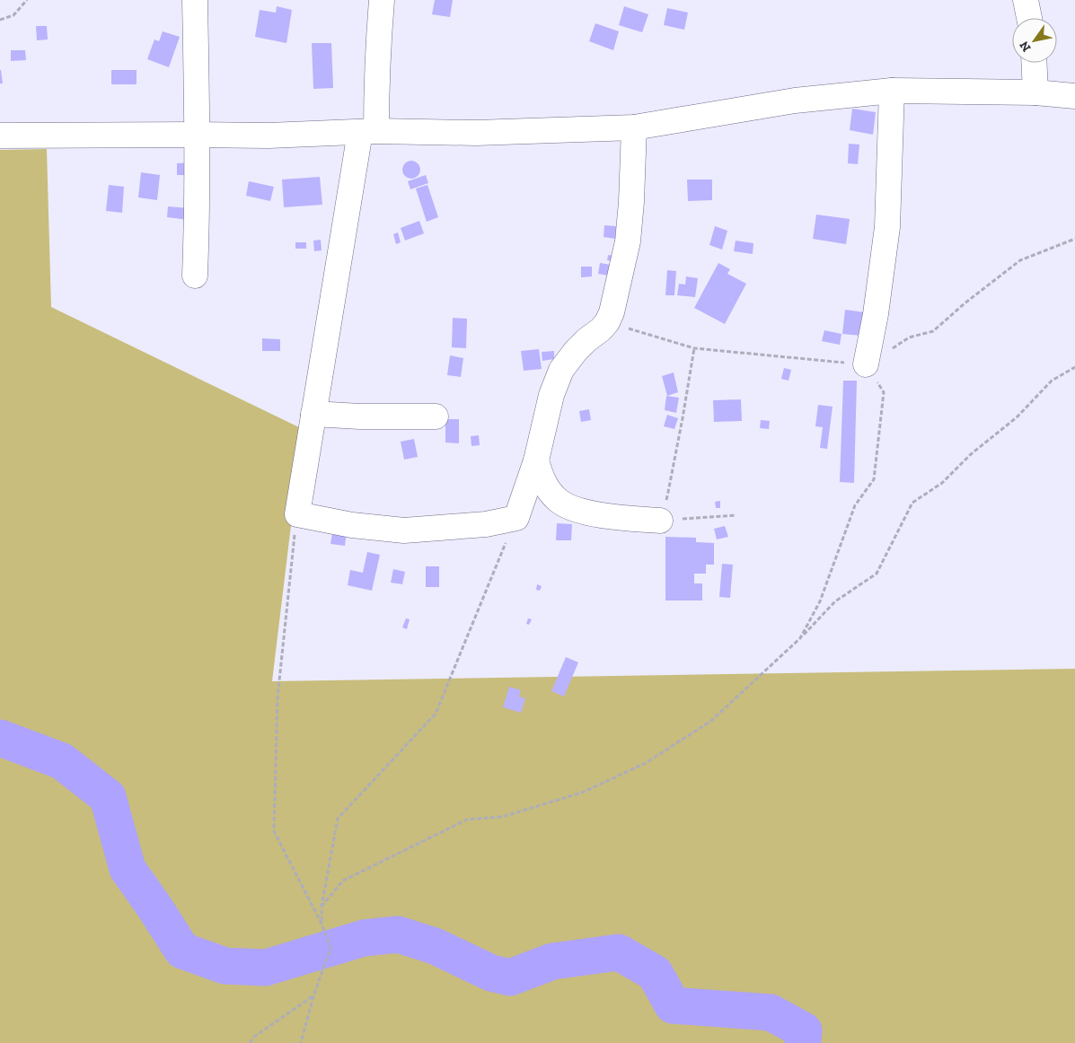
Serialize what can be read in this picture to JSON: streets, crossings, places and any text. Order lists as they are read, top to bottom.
{
  "north": "bottom left"
}
